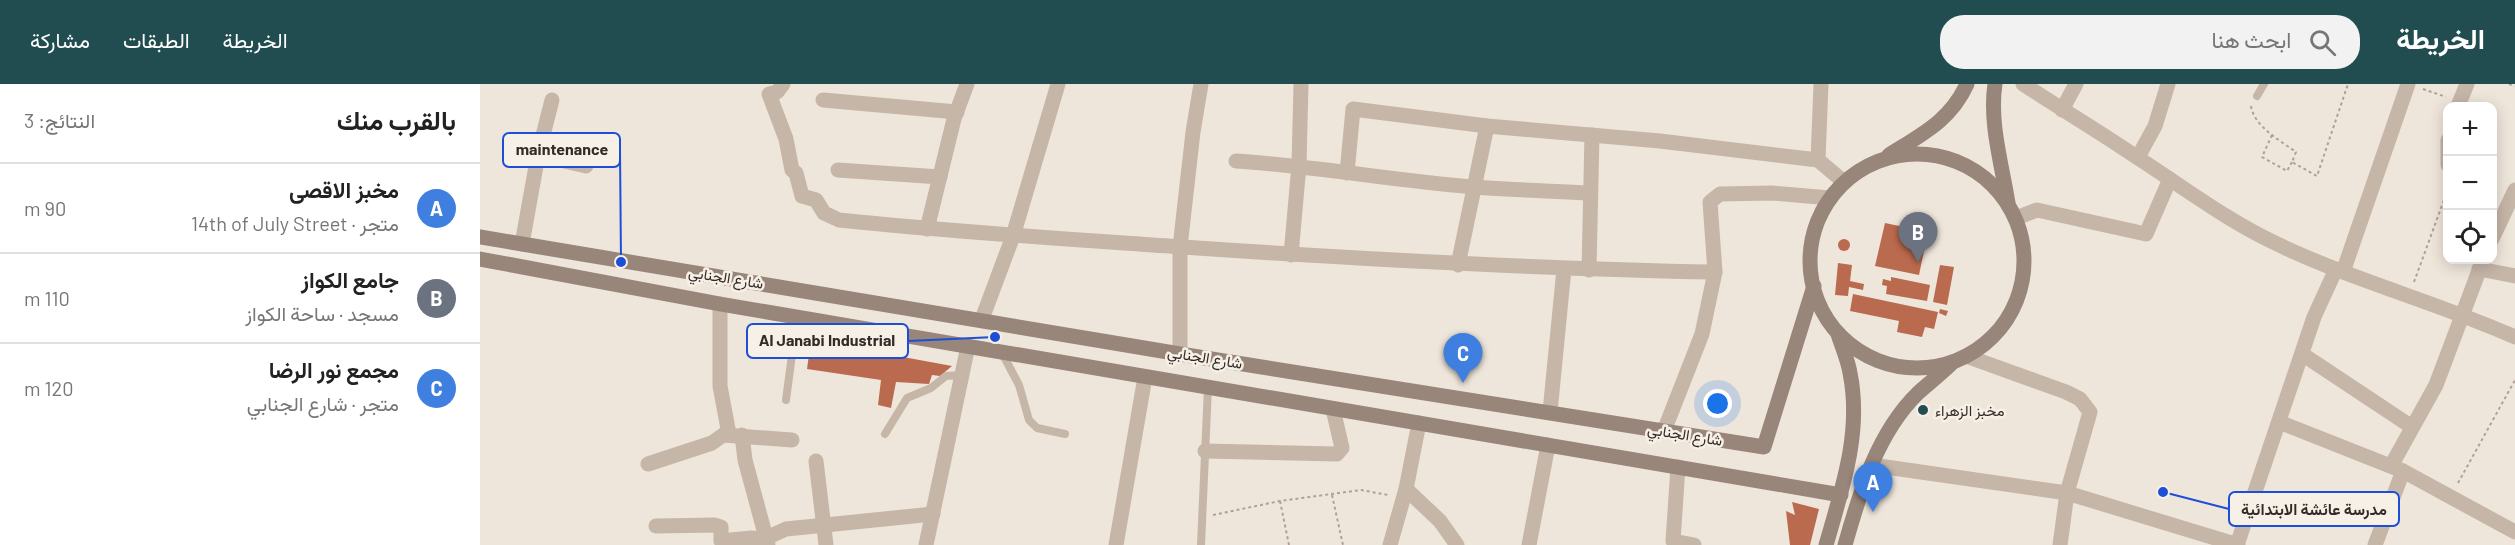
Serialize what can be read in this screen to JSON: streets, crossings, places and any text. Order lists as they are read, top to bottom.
{
  "streets": {
    "street": ["شارع الجنابي"]
  },
  "places": [
    "maintenance",
    "Al Janabi Industrial",
    "مخبز الزهراء",
    "مدرسة عائشة الابتدائية"
  ],
  "page": {
    "header": "الخريطة",
    "search": "ابحث هنا",
    "nav": ["الخريطة", "الطبقات", "مشاركة"],
    "heading": ["بالقرب منك", "النتائج: 3"],
    "map_buttons": ["+", "−"],
    "list": [
      {
        "mark": "A",
        "name": "مخبز الاقصى",
        "note": "متجر · 14th of July Street",
        "value": "90 m"
      },
      {
        "mark": "B",
        "name": "جامع الكواز",
        "note": "مسجد · ساحة الكواز",
        "value": "110 m"
      },
      {
        "mark": "C",
        "name": "مجمع نور الرضا",
        "note": "متجر · شارع الجنابي",
        "value": "120 m"
      }
    ],
    "pins": ["B", "C", "A"]
  }
}
